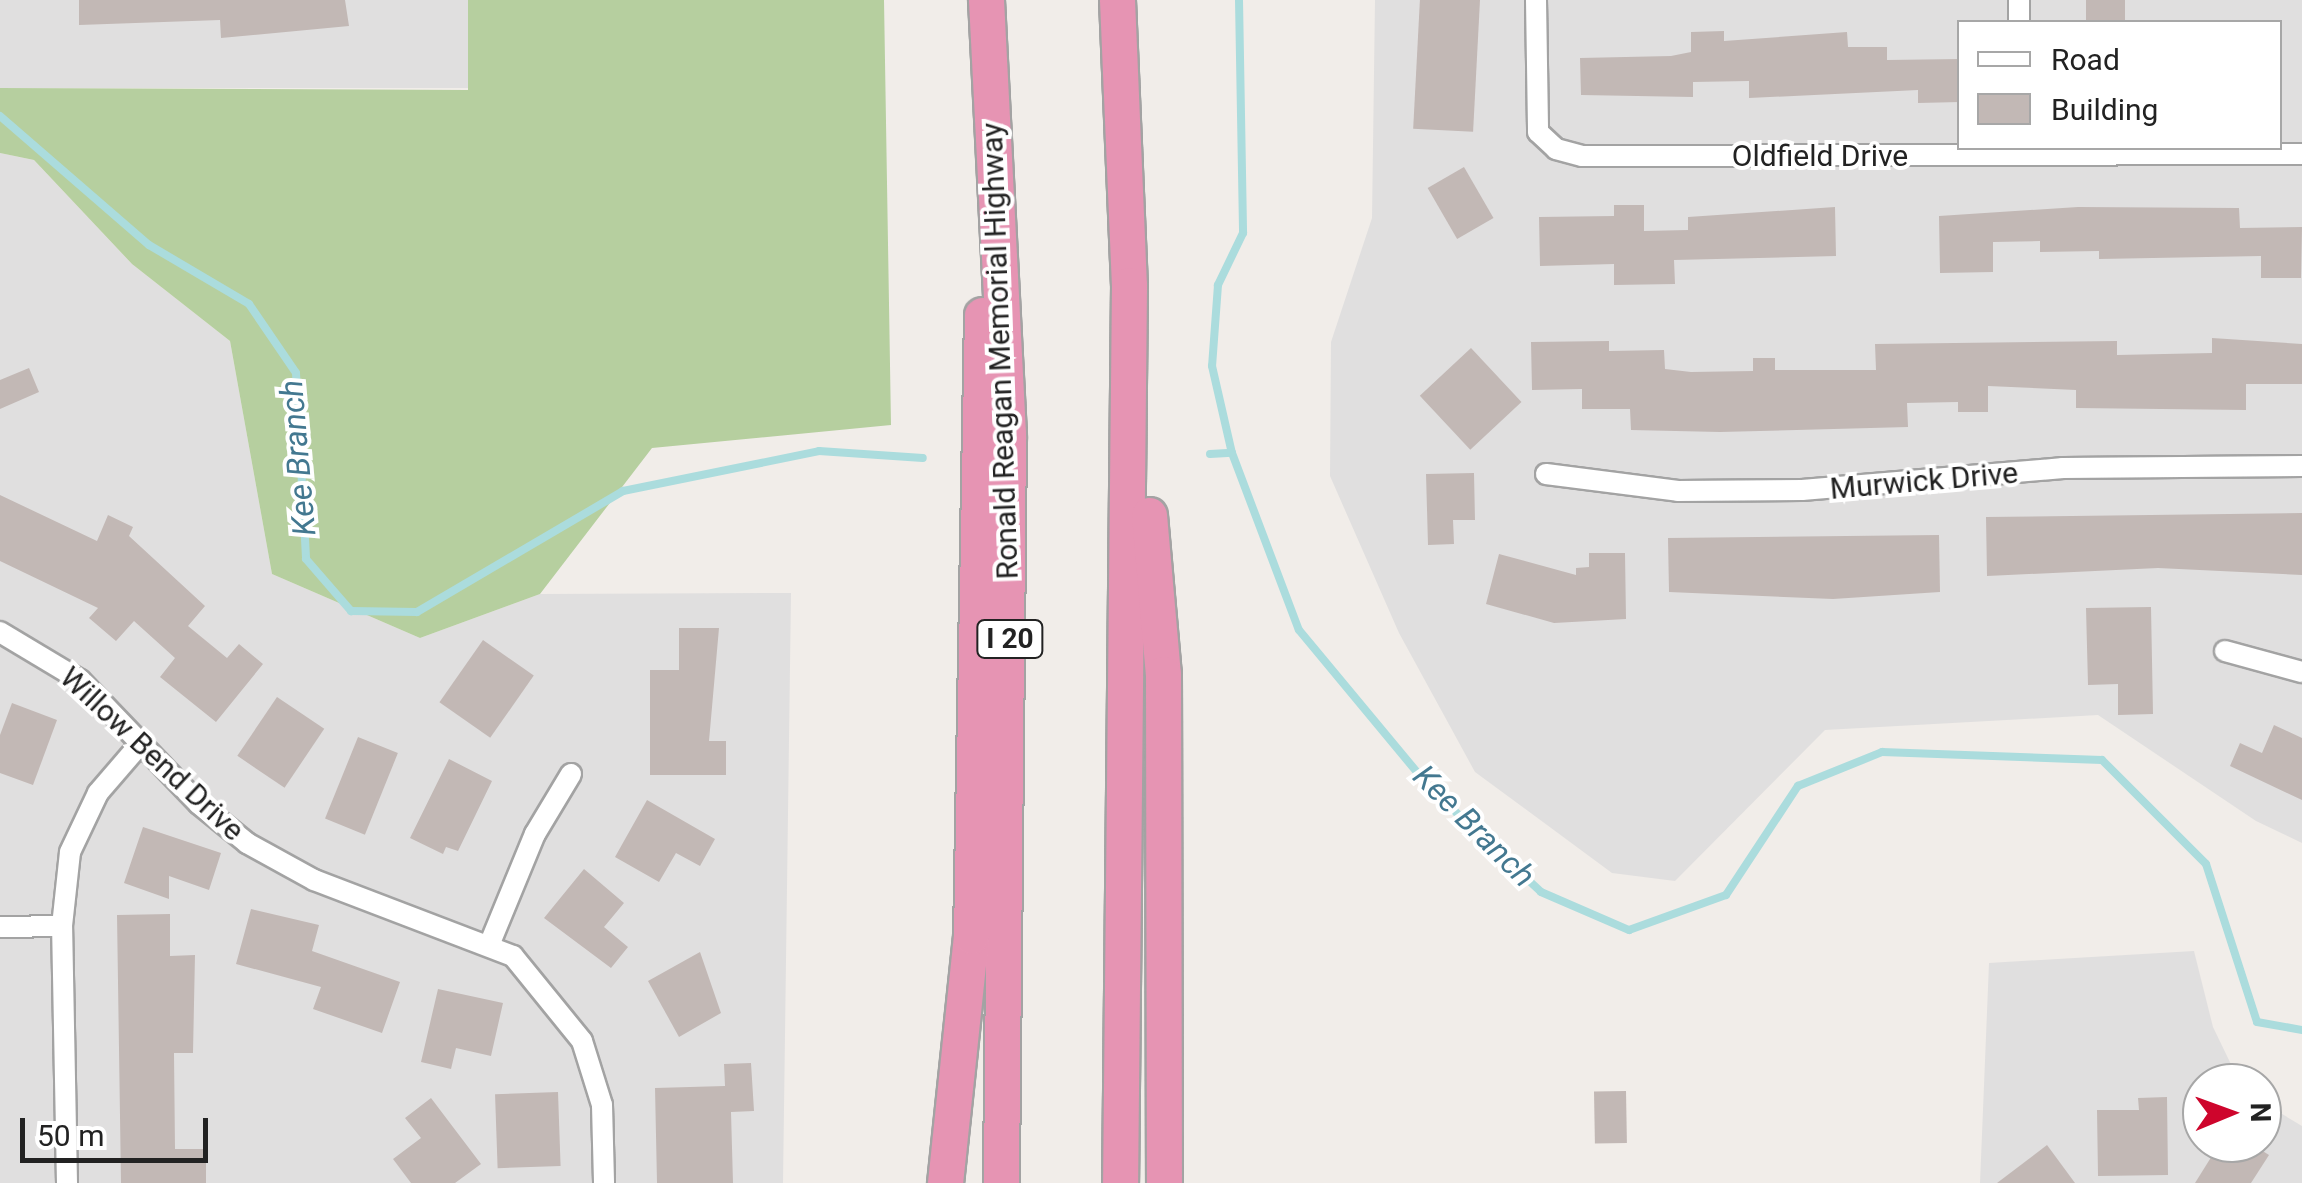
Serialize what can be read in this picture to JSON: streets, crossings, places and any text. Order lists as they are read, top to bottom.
{
  "streets": {
    "highway": ["Ronald Reagan Memorial Highway", "I 20"],
    "street": ["Oldfield Drive", "Murwick Drive", "Willow Bend Drive"]
  },
  "water": ["Kee Branch"],
  "legend": ["Road", "Building"],
  "scale_bar": "50 m",
  "north": "right"
}
